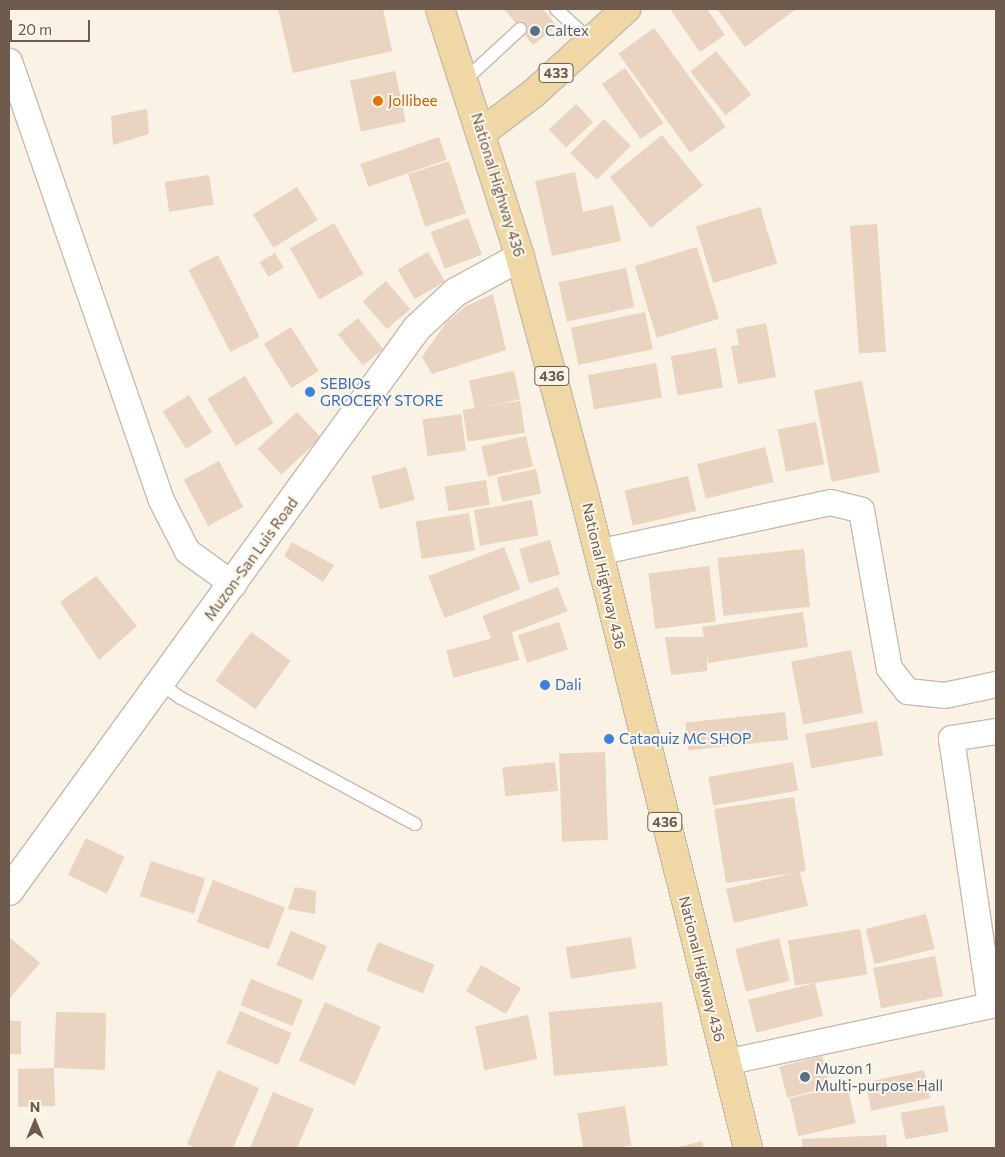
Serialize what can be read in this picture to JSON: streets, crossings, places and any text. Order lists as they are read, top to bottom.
{
  "streets": {
    "main road": [
      "433",
      "National Highway 436",
      "436",
      "Muzon-San Luis Road"
    ]
  },
  "crossings": [
    ["433", "National Highway 436"],
    ["National Highway 436", "Muzon-San Luis Road"]
  ],
  "places": [
    "Caltex",
    "Jollibee",
    "SEBIOs GROCERY STORE",
    "Dali",
    "Cataquiz MC SHOP",
    "Muzon 1 Multi-purpose Hall"
  ],
  "scale_bar": "20 m",
  "north": "top"
}
